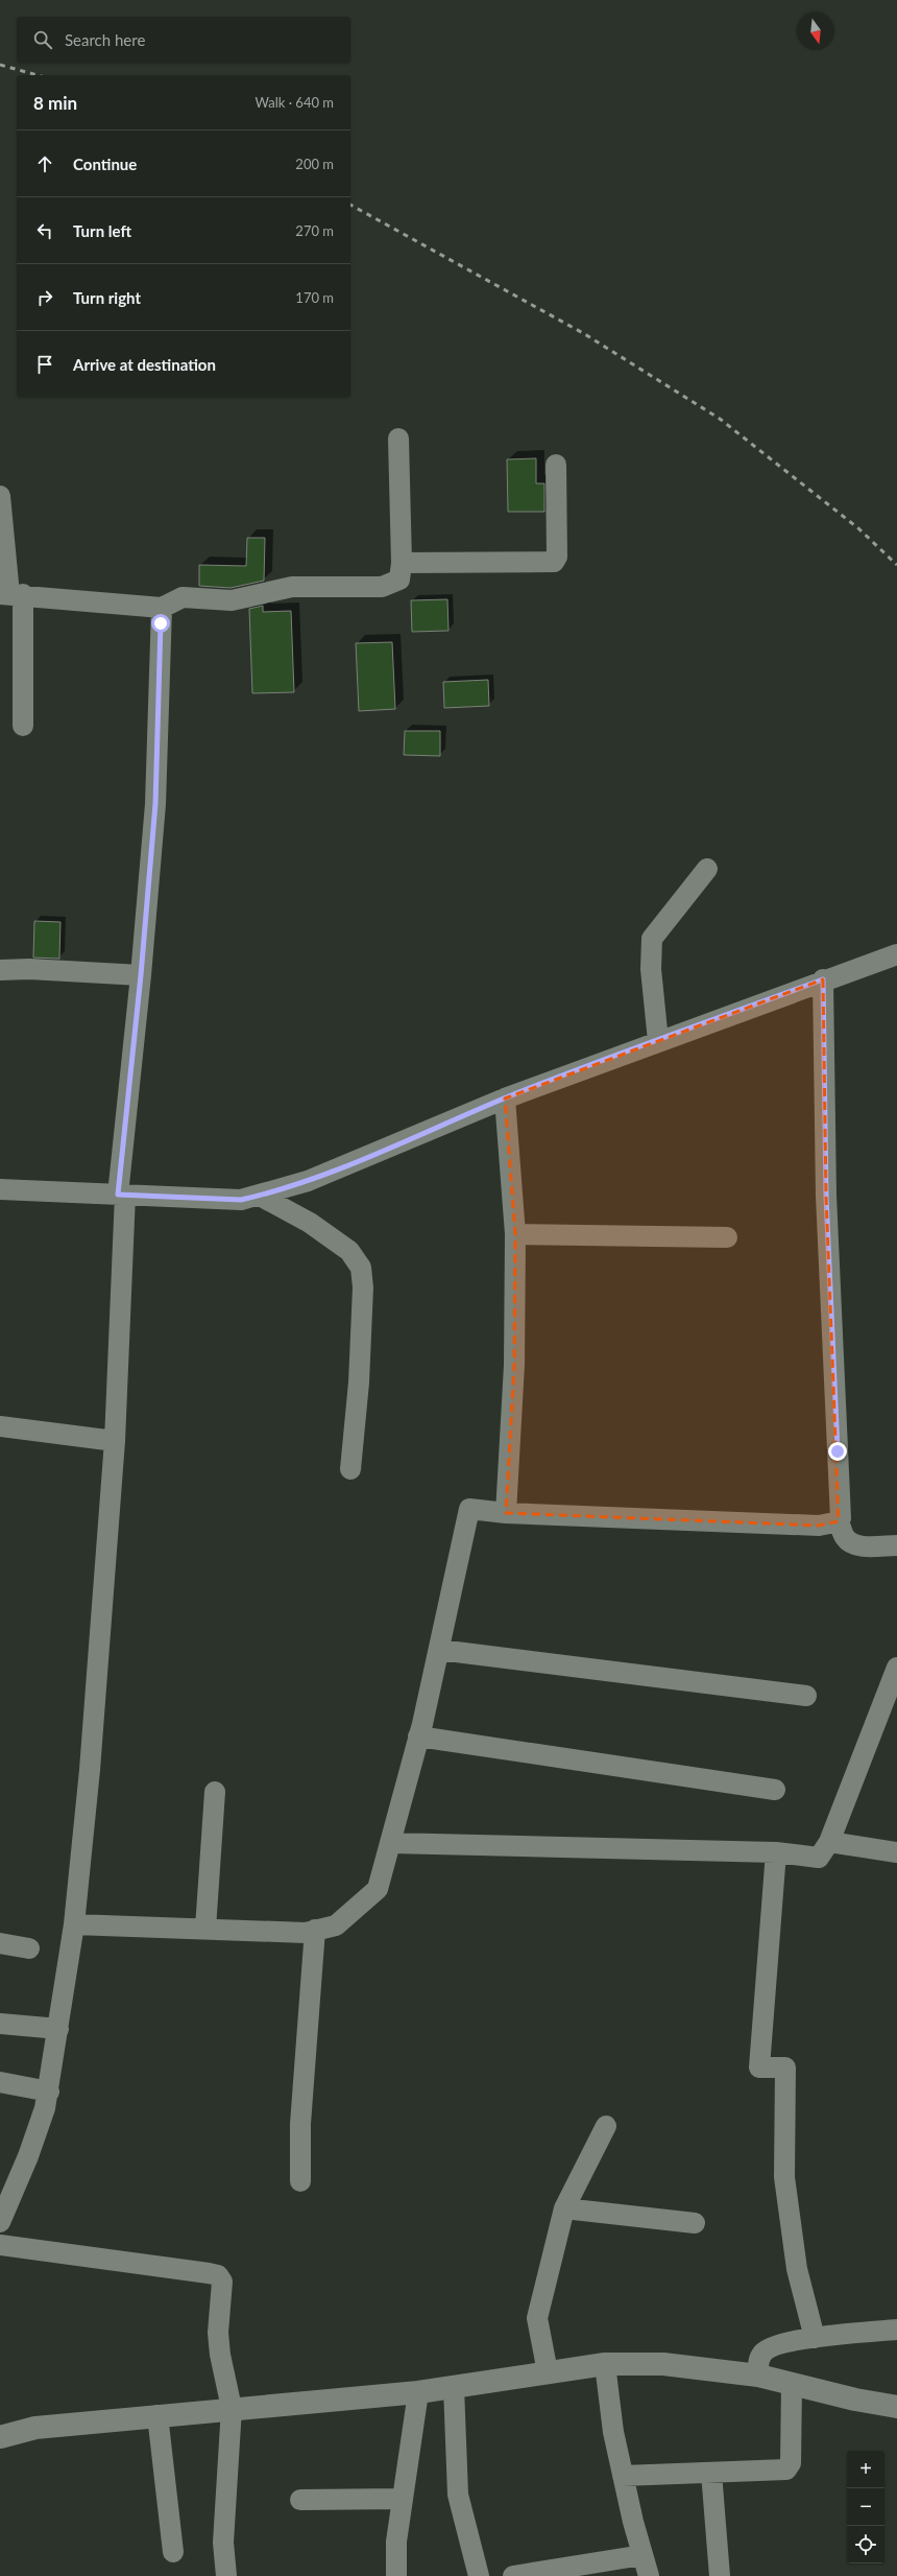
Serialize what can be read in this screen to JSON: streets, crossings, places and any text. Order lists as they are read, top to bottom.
{
  "north": "bottom",
  "page": {
    "search": "Search here",
    "heading": ["8 min", "Walk · 640 m"],
    "list": [
      ["Continue", "200 m"],
      ["Turn left", "270 m"],
      ["Turn right", "170 m"],
      "Arrive at destination"
    ],
    "map_buttons": ["+", "−"]
  }
}
